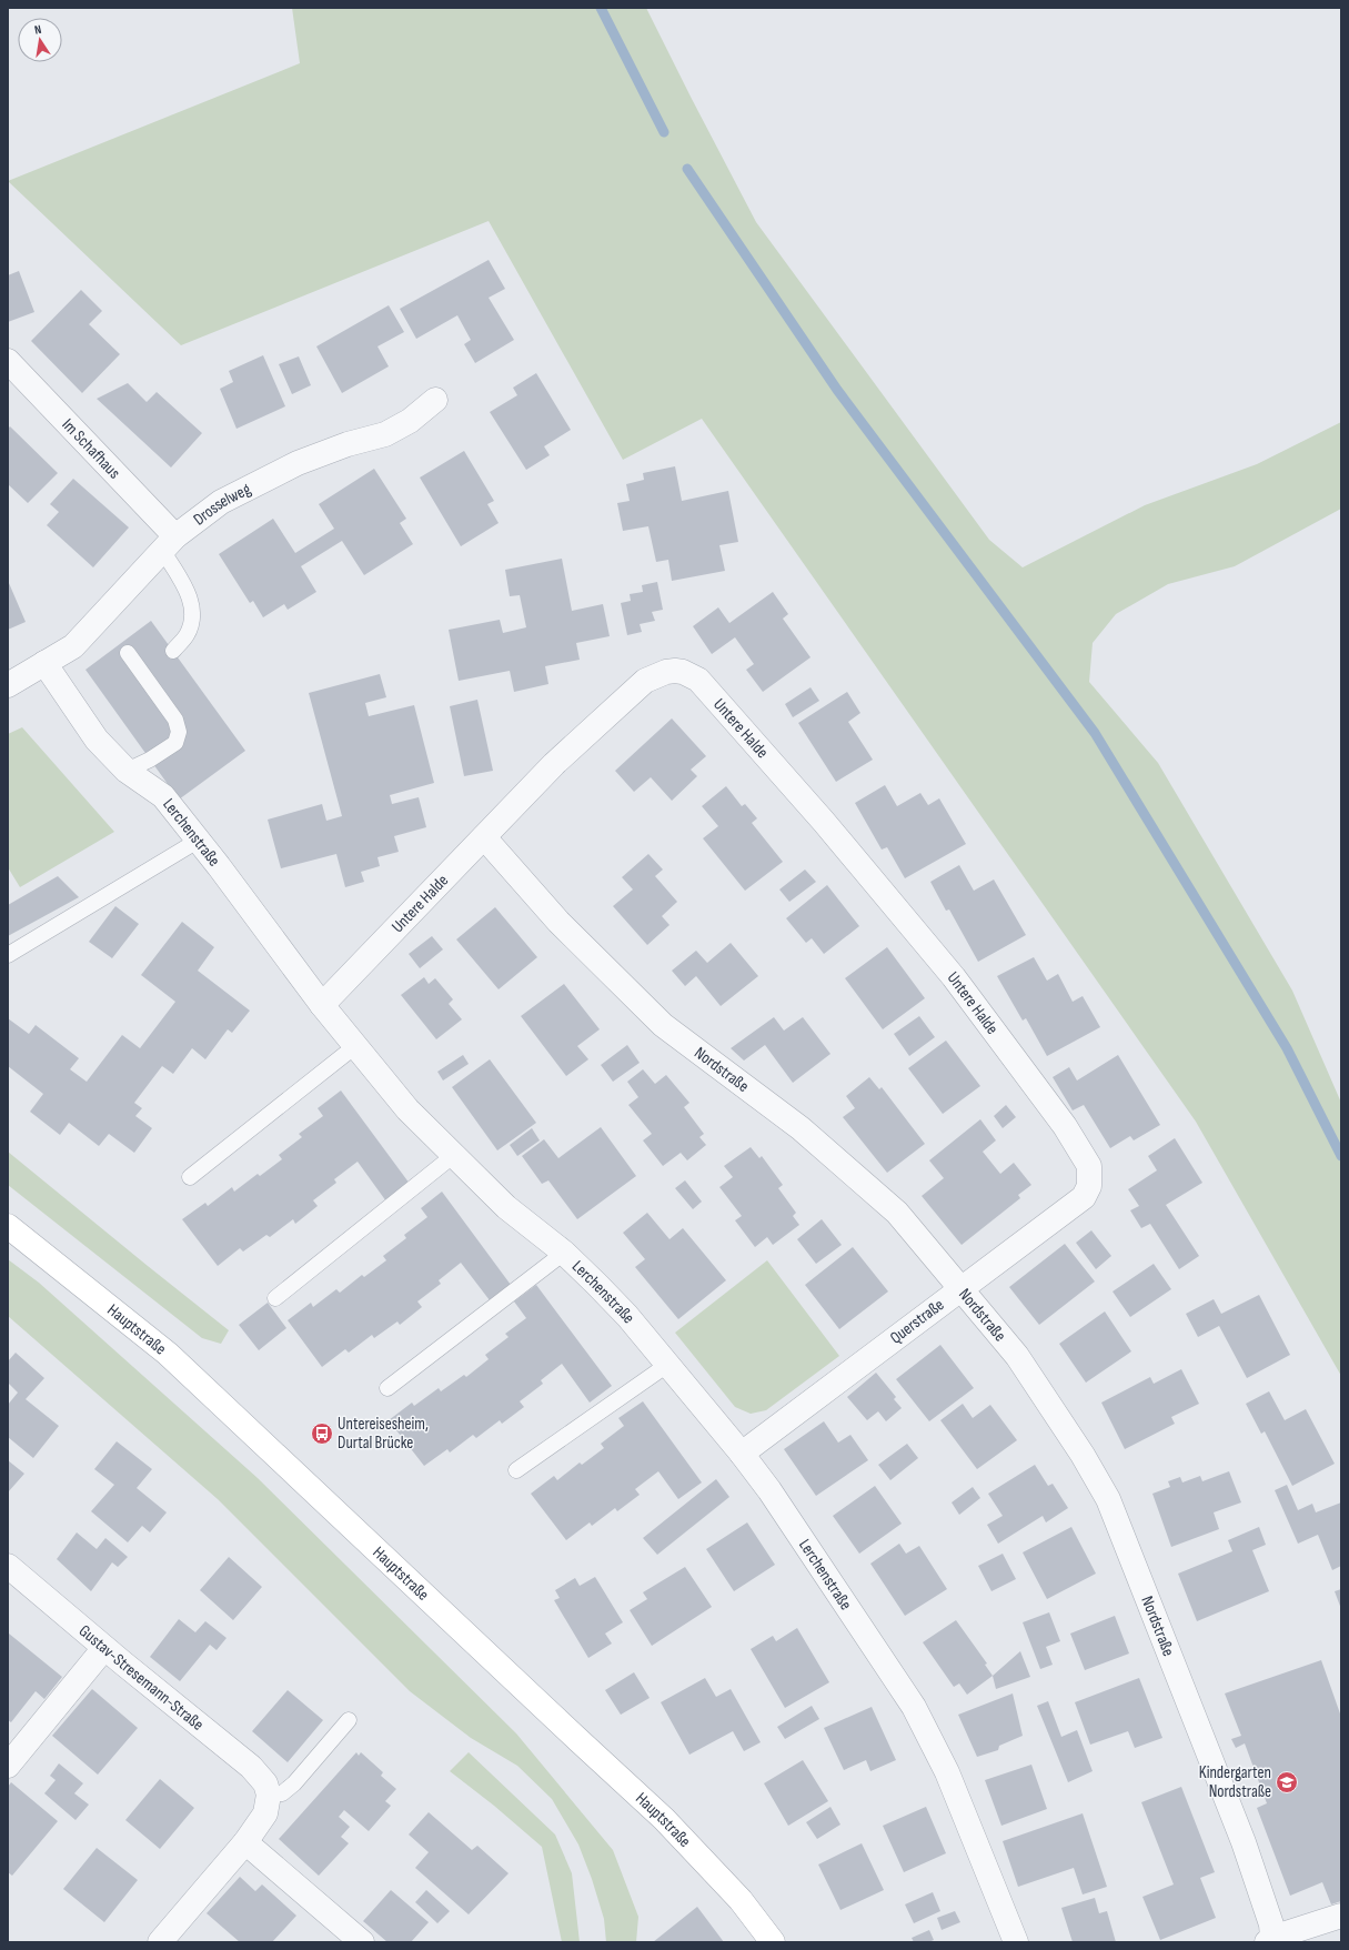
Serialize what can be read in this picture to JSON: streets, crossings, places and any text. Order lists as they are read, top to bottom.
{
  "streets": {
    "main road": ["Hauptstraße"],
    "street": [
      "Im Schafhaus",
      "Drosselweg",
      "Untere Halde",
      "Lerchenstraße",
      "Nordstraße",
      "Querstraße",
      "Gustav-Stresemann-Straße"
    ]
  },
  "crossings": [
    ["Im Schafhaus", "Drosselweg"],
    ["Drosselweg", "Lerchenstraße"],
    ["Untere Halde", "Lerchenstraße"],
    ["Untere Halde", "Nordstraße"],
    ["Untere Halde", "Querstraße"],
    ["Lerchenstraße", "Querstraße"],
    ["Nordstraße", "Querstraße"]
  ],
  "places": {
    "bus stop": ["Untereisesheim, Durtal Brücke"],
    "school or university": ["Kindergarten Nordstraße"]
  },
  "north": "top"
}
